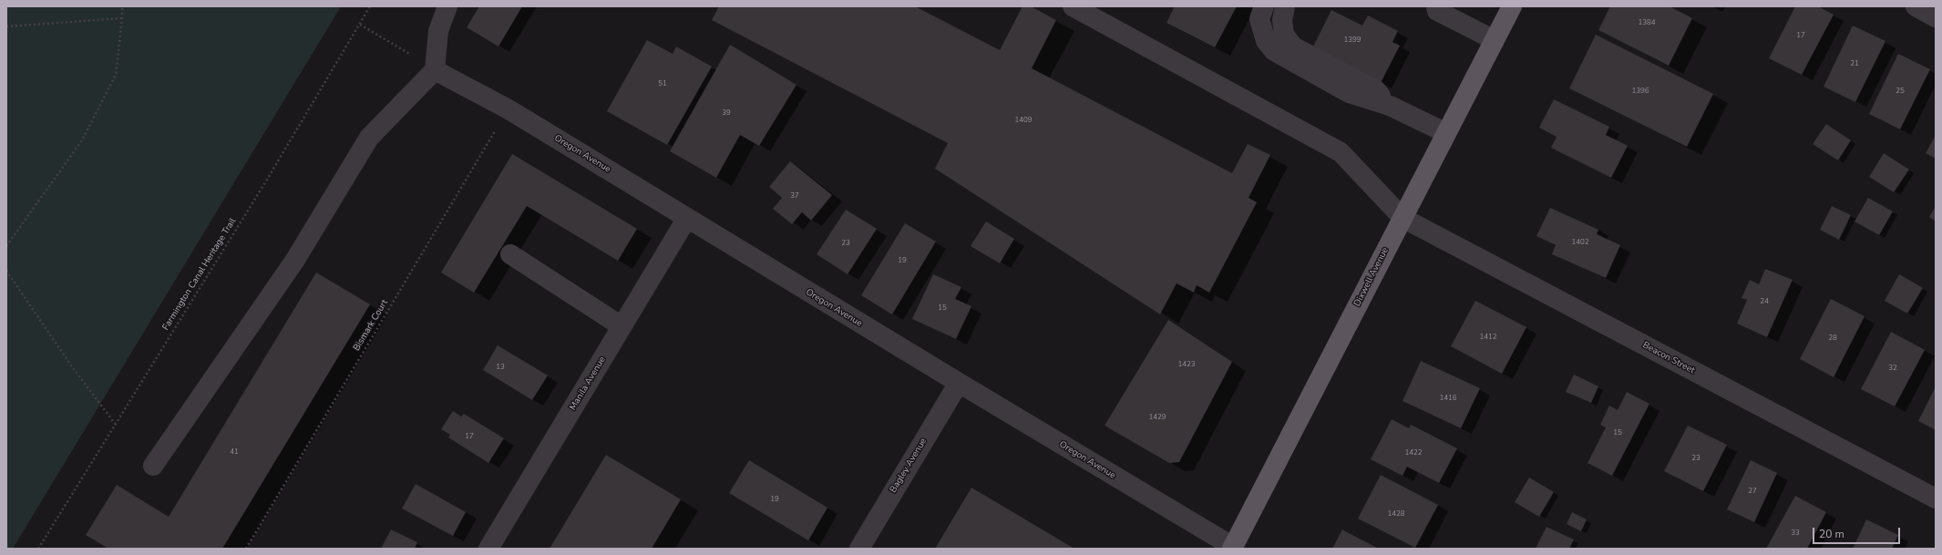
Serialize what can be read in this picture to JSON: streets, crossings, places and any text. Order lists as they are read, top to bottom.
{
  "streets": {
    "main road": ["Dixwell Avenue"],
    "street": [
      "Oregon Avenue",
      "Beacon Street",
      "Manila Avenue",
      "Bagley Avenue"
    ],
    "path": ["Farmington Canal Heritage Trail", "Bismark Court"]
  },
  "crossings": [
    ["Oregon Avenue", "Dixwell Avenue"],
    ["Oregon Avenue", "Bismark Court"],
    ["Oregon Avenue", "Manila Avenue"],
    ["Oregon Avenue", "Bagley Avenue"],
    ["Dixwell Avenue", "Beacon Street"]
  ],
  "house_numbers": [
    "1384",
    "17",
    "1399",
    "21",
    "51",
    "1396",
    "25",
    "39",
    "1409",
    "37",
    "1402",
    "23",
    "19",
    "24",
    "15",
    "1412",
    "28",
    "1423",
    "13",
    "32",
    "1416",
    "1429",
    "15",
    "17",
    "41",
    "1422",
    "23",
    "27",
    "19",
    "1428",
    "33"
  ],
  "scale_bar": "20 m"
}
